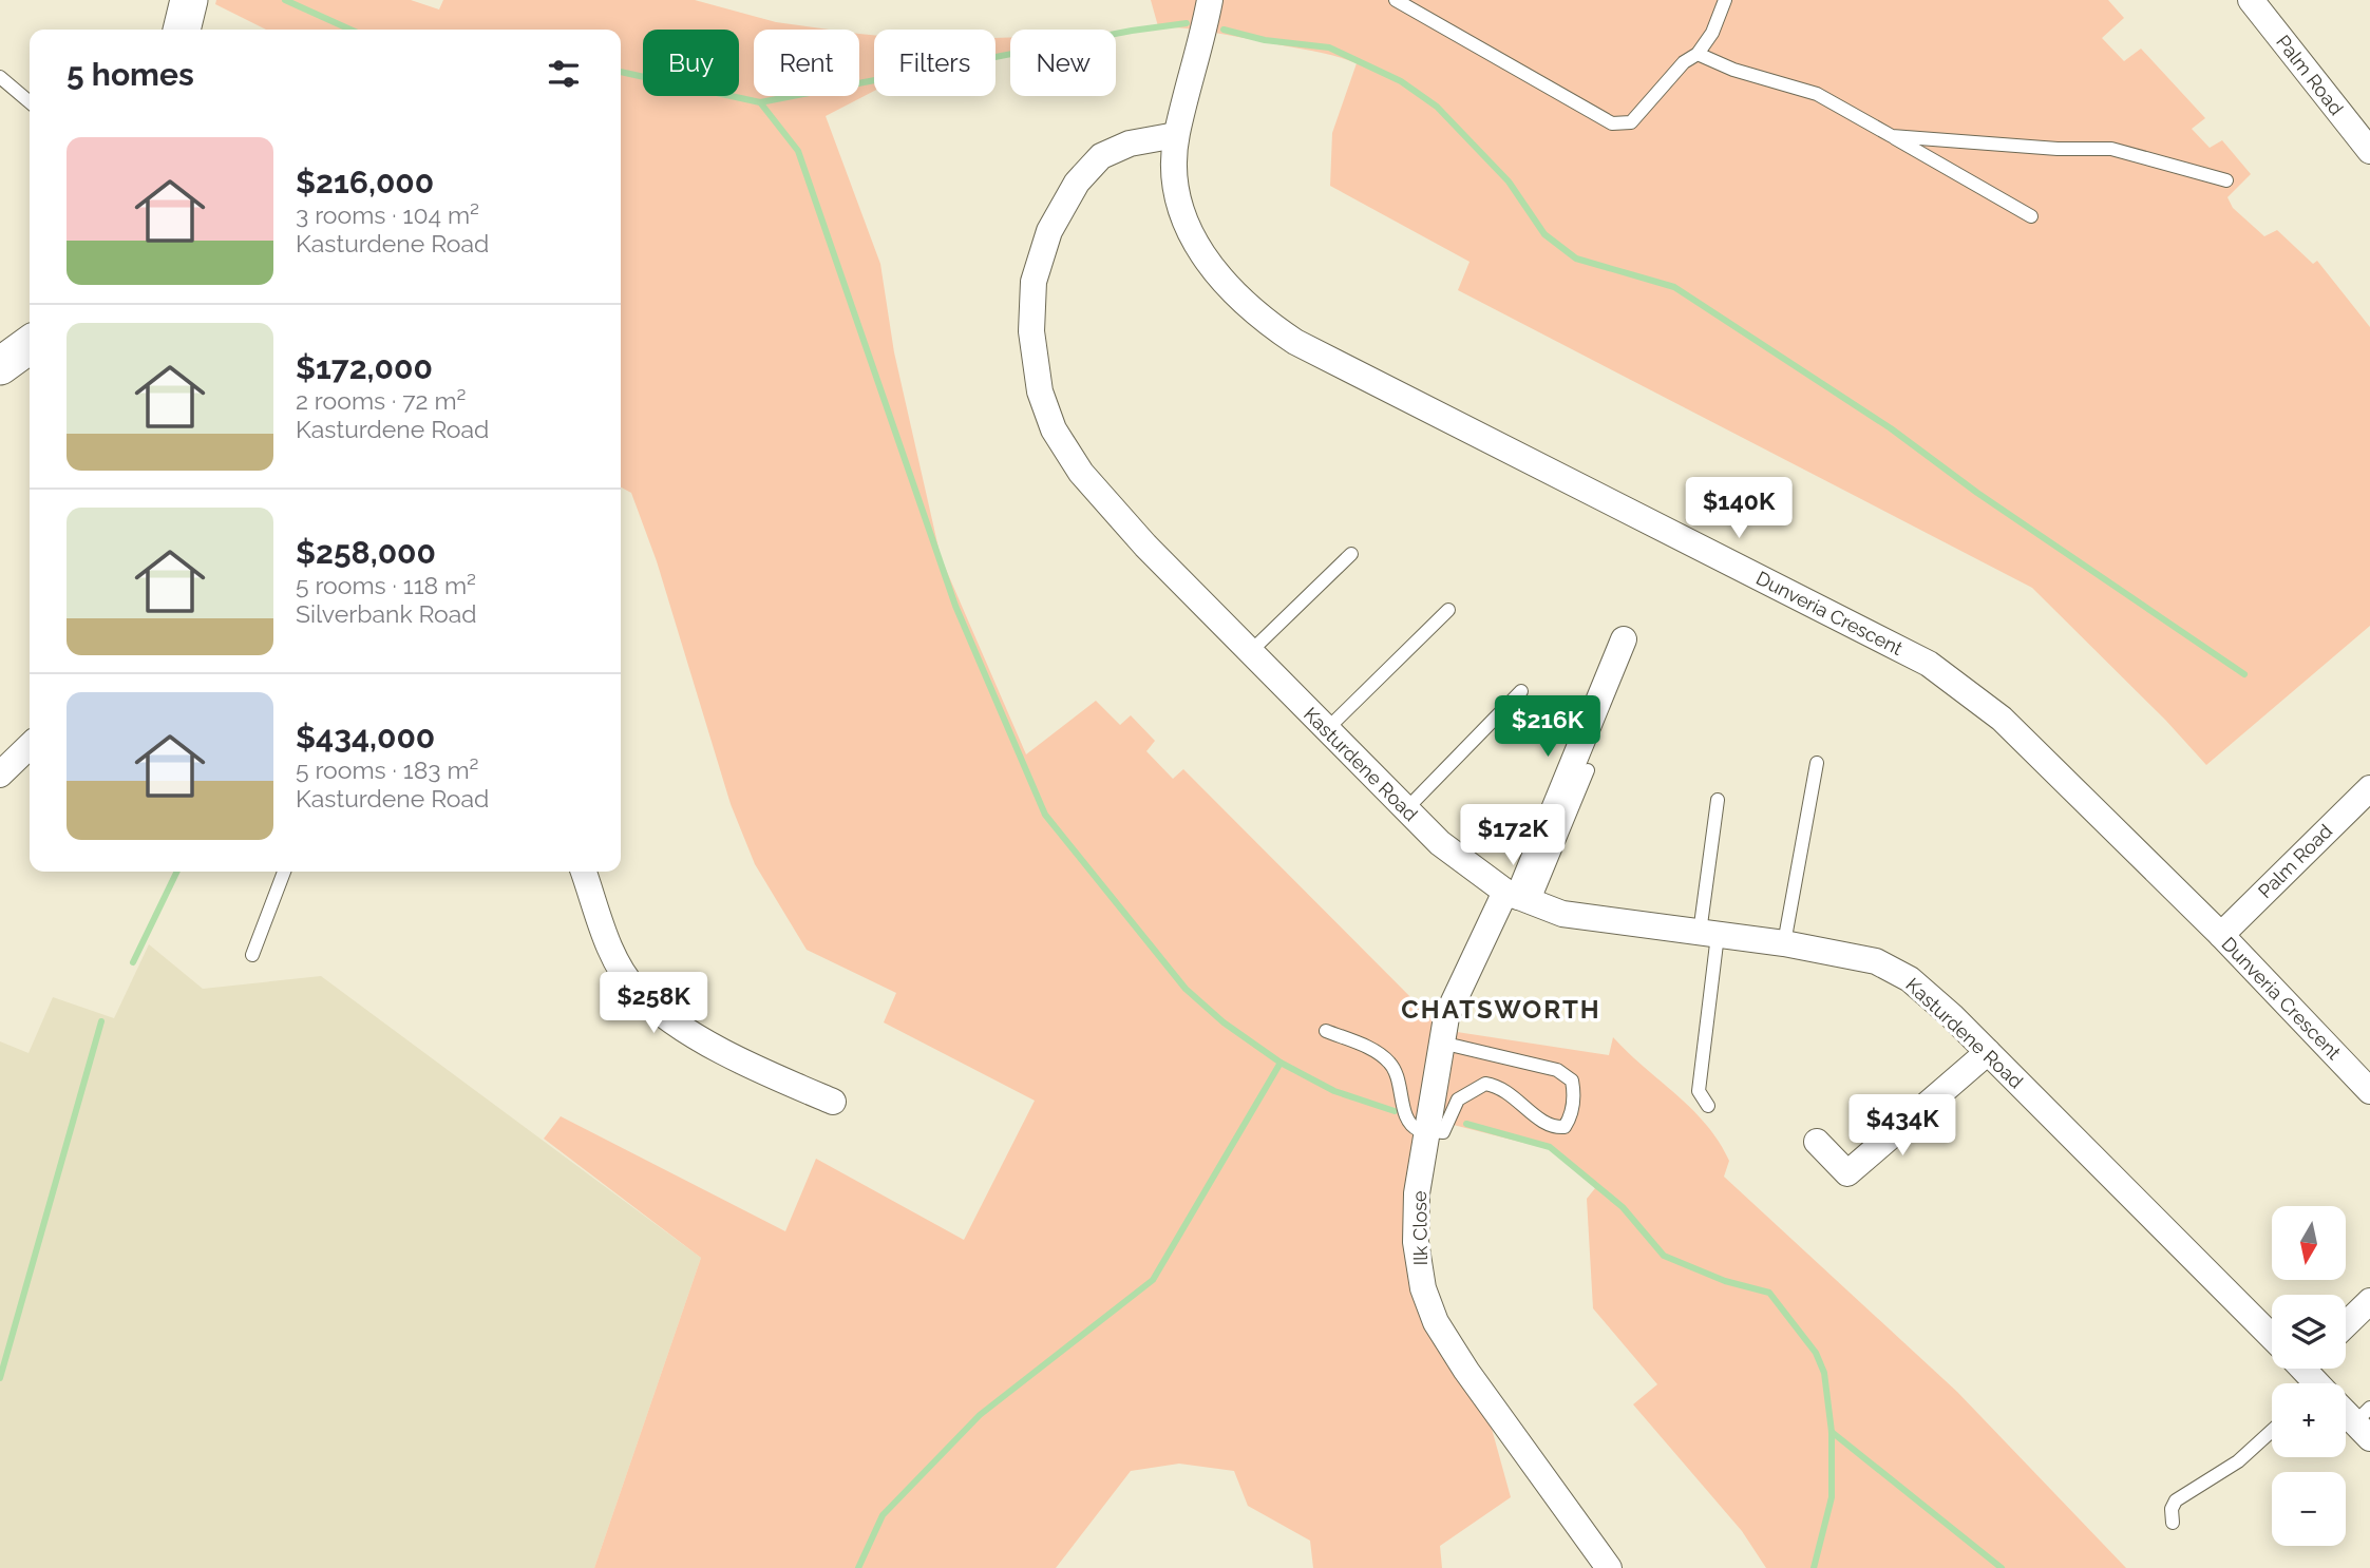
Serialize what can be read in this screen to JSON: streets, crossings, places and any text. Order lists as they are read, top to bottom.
{
  "streets": {
    "street": [
      "Palm Road",
      "Dunveria Crescent",
      "Kasturdene Road",
      "Ilk Close"
    ]
  },
  "crossings": [
    ["Palm Road", "Dunveria Crescent"],
    ["Dunveria Crescent", "Kasturdene Road"],
    ["Kasturdene Road", "Ilk Close"]
  ],
  "districts": ["CHATSWORTH"],
  "north": "bottom",
  "page": {
    "chip": [
      "Buy",
      "Rent",
      "Filters",
      "New"
    ],
    "heading": "5 homes",
    "list": [
      {
        "name": "$216,000",
        "note": "3 rooms · 104 m² · Kasturdene Road"
      },
      {
        "name": "$172,000",
        "note": "2 rooms · 72 m² · Kasturdene Road"
      },
      {
        "name": "$258,000",
        "note": "5 rooms · 118 m² · Silverbank Road"
      },
      {
        "name": "$434,000",
        "note": "5 rooms · 183 m² · Kasturdene Road"
      }
    ],
    "price": [
      "$140K",
      "$216K",
      "$172K",
      "$258K",
      "$434K"
    ],
    "map_buttons": ["+", "−"]
  }
}
